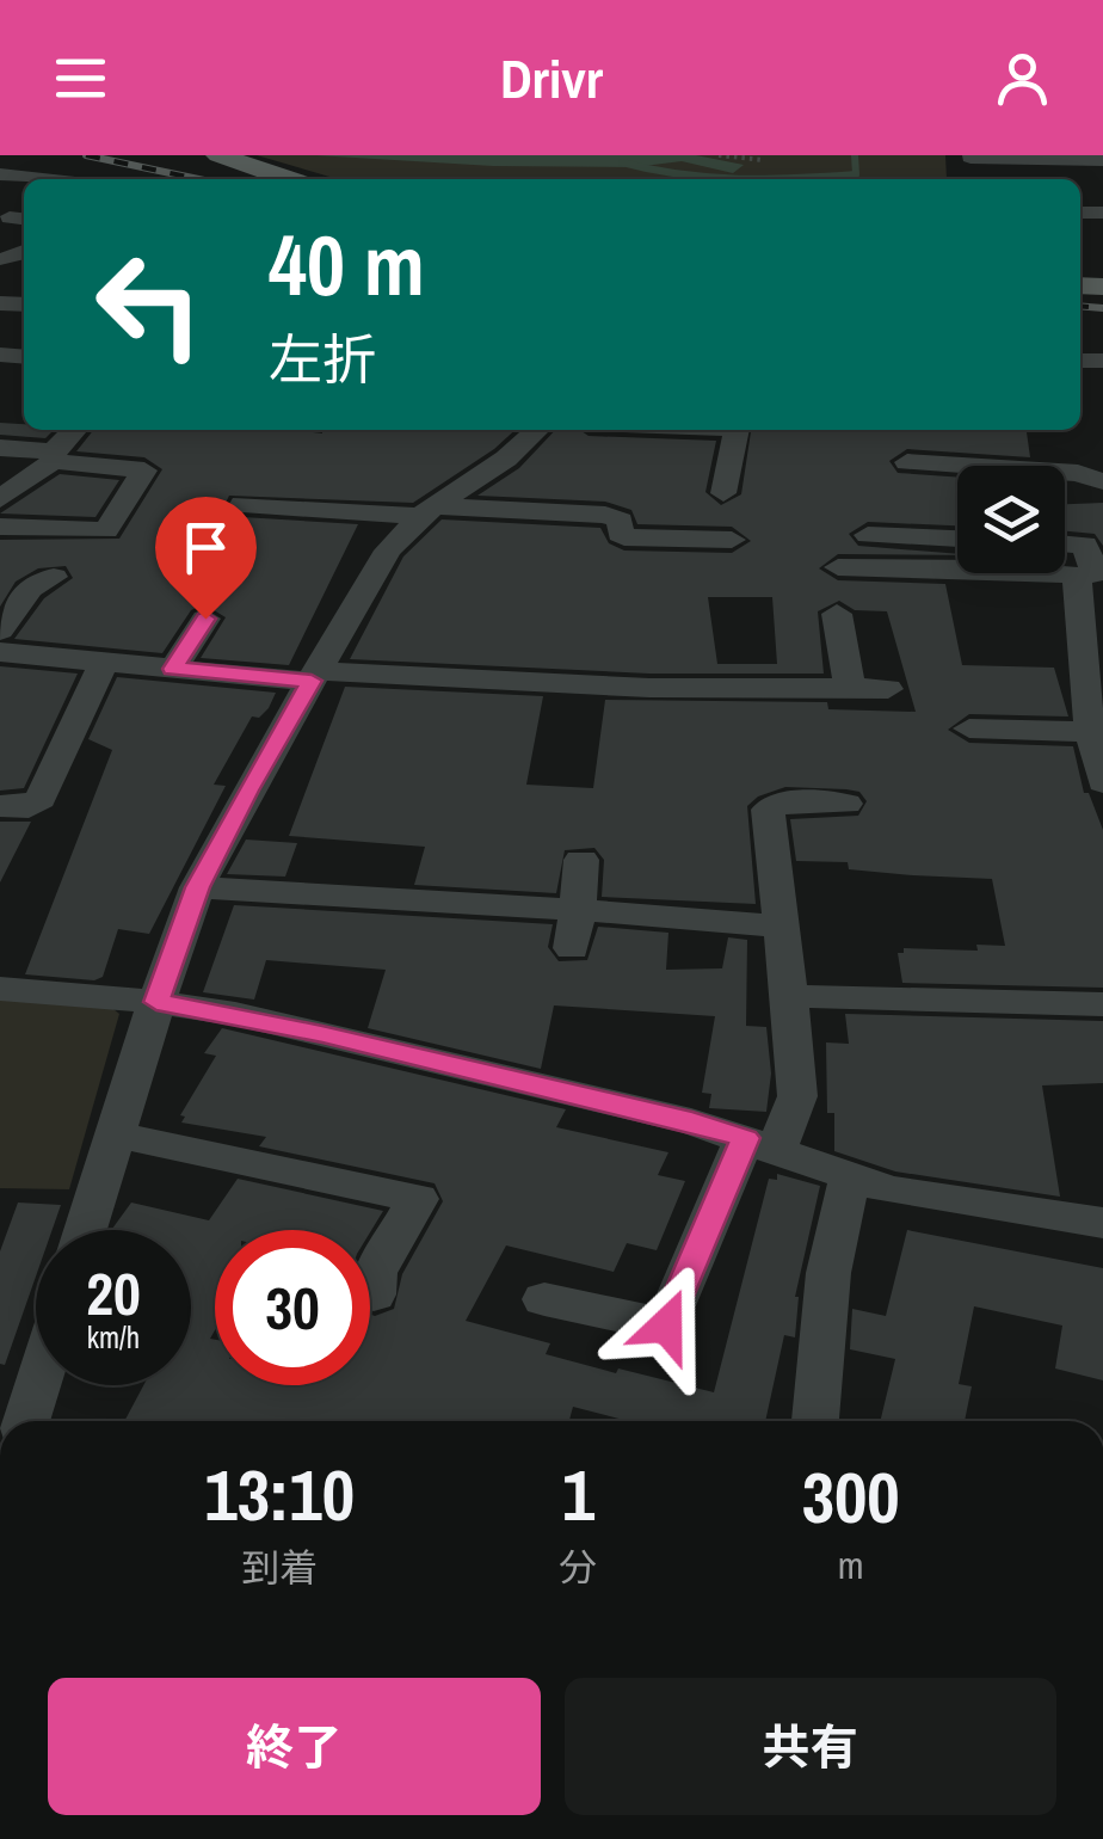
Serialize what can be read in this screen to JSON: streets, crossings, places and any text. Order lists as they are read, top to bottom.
{
  "page": {
    "header": "Drivr",
    "turn": ["40 m", "左折"],
    "speed": "20 km/h",
    "limit": "30",
    "eta": [
      "13:10",
      "到着",
      "1",
      "分",
      "300",
      "m"
    ],
    "buttons": ["終了", "共有"]
  }
}
